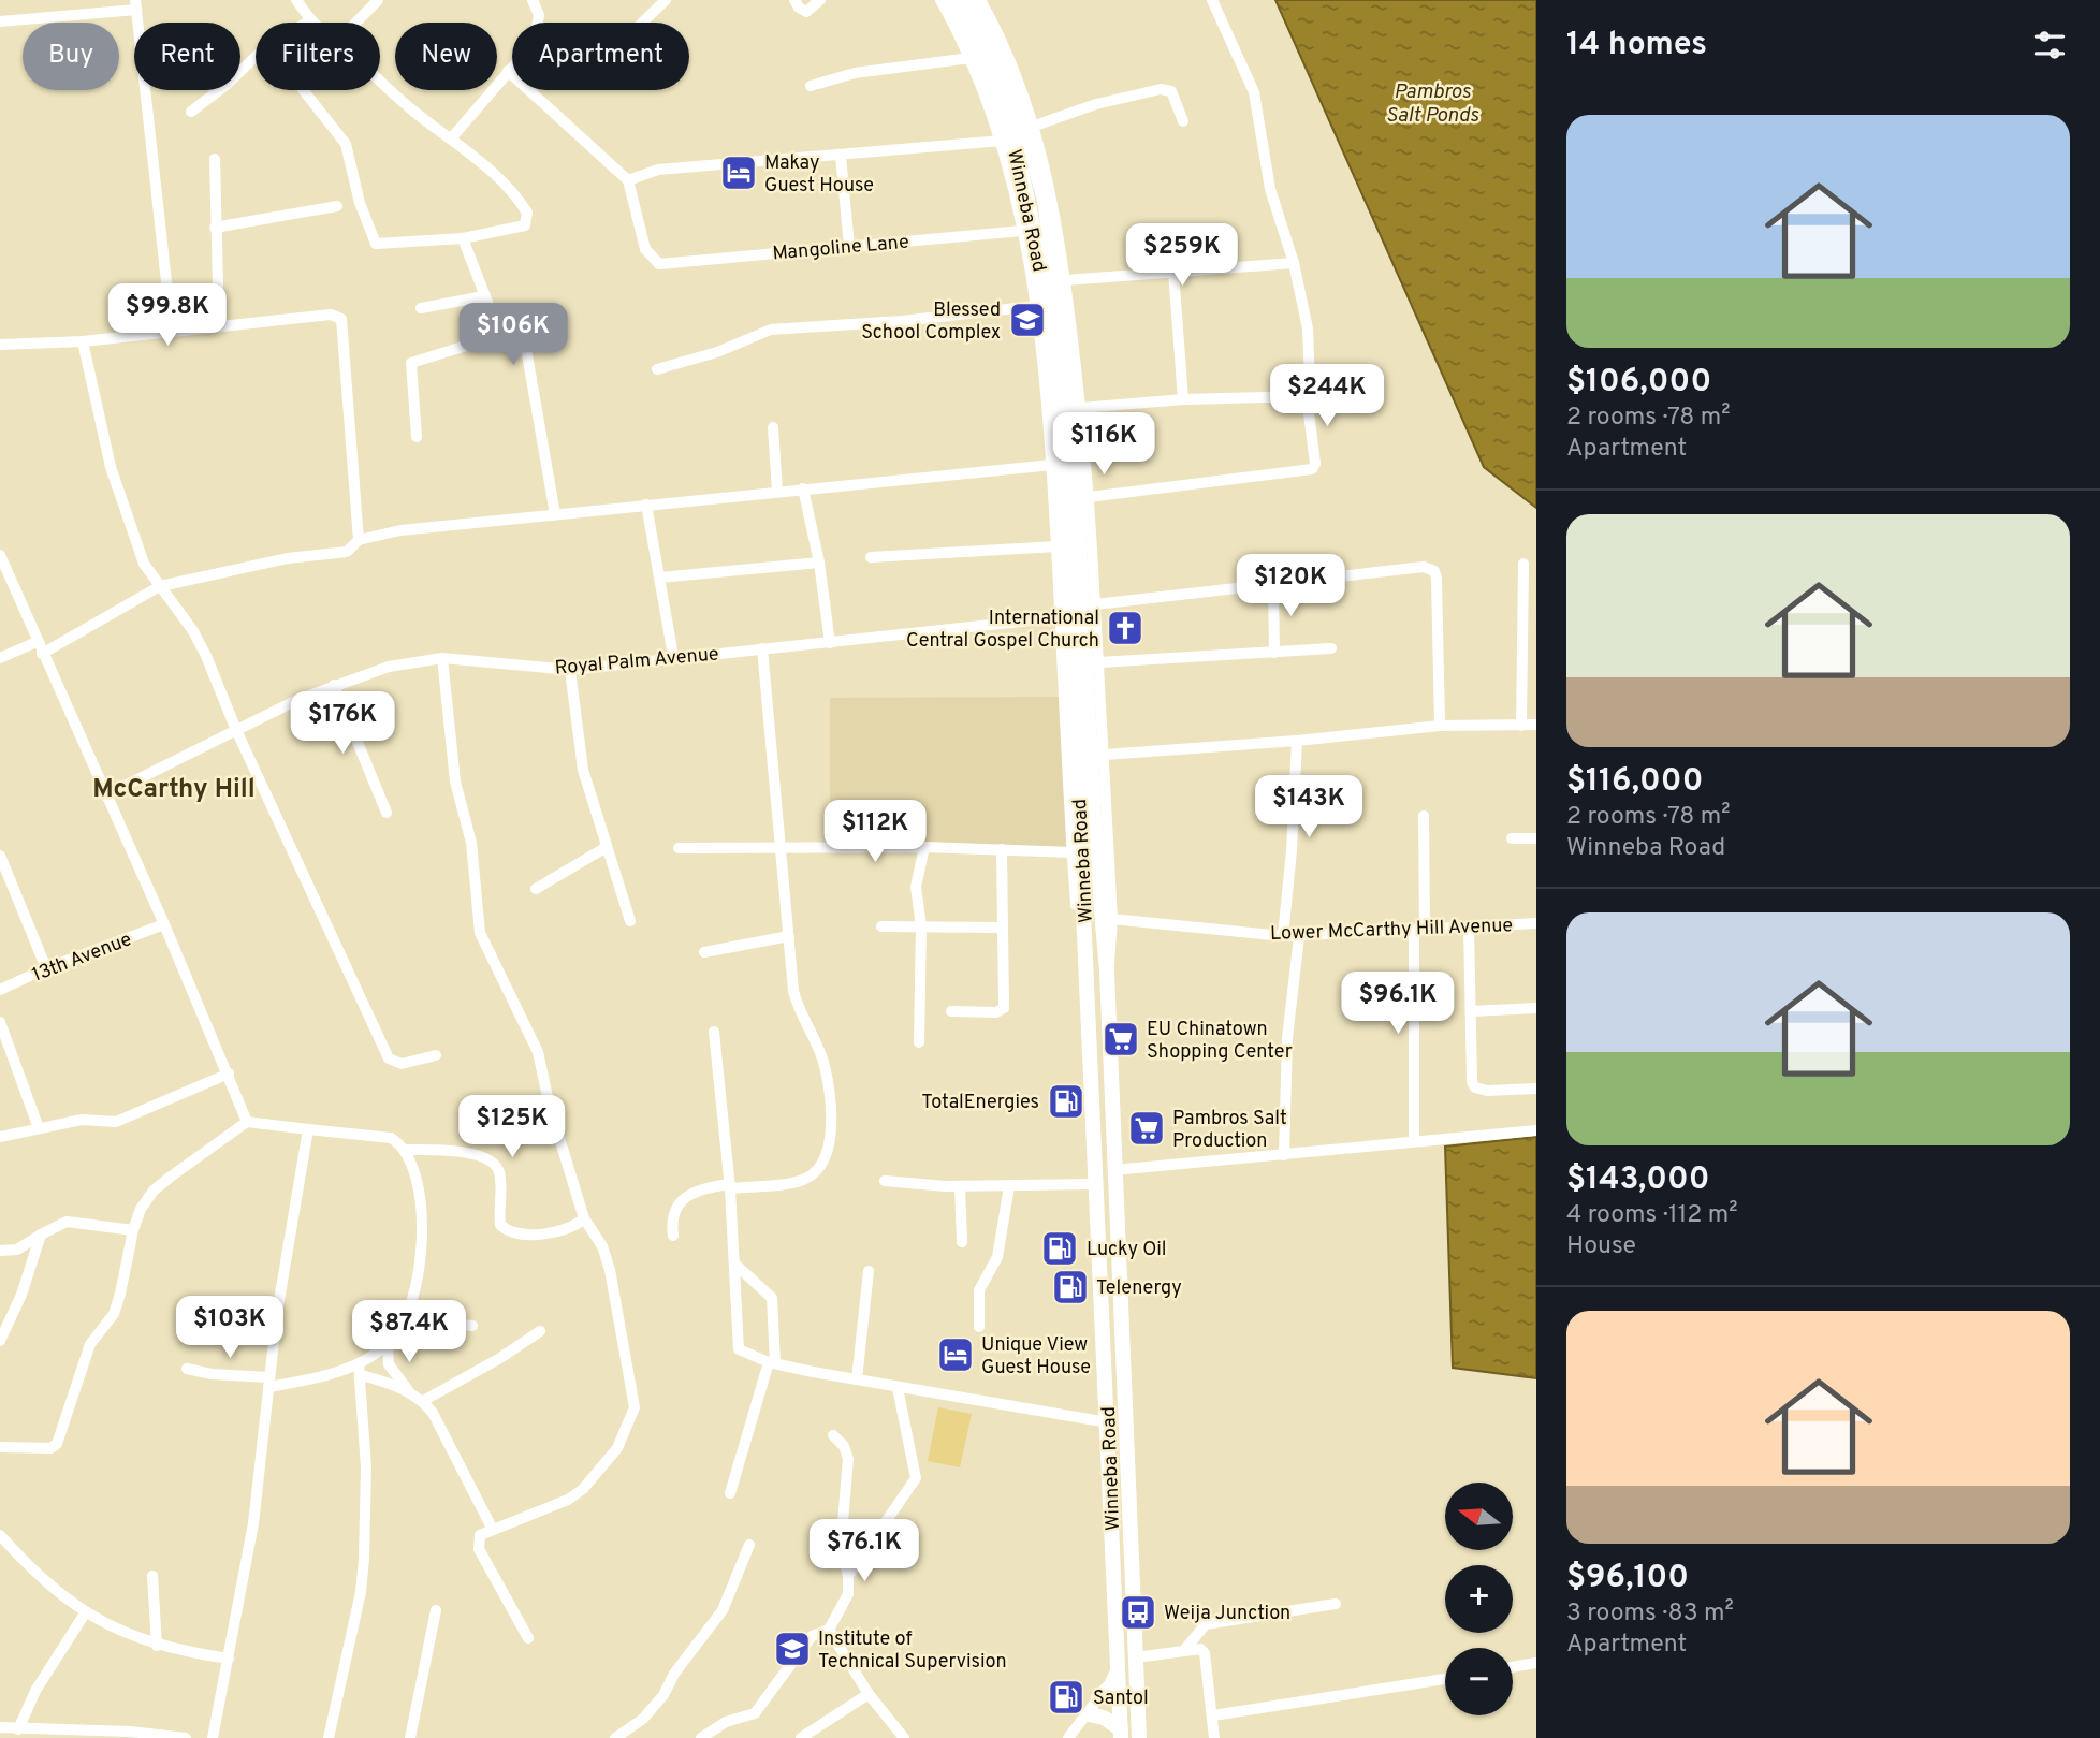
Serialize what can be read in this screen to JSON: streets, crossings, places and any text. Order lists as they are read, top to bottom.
{
  "streets": {
    "highway": ["Winneba Road"],
    "street": [
      "Mangoline Lane",
      "Royal Palm Avenue",
      "Lower McCarthy Hill Avenue",
      "13th Avenue"
    ]
  },
  "districts": ["McCarthy Hill"],
  "water": ["Pambros Salt Ponds"],
  "places": {
    "hotel": ["Makay Guest House", "Unique View Guest House"],
    "school or university": ["Blessed School Complex", "Institute of Technical Supervision"],
    "church": ["International Central Gospel Church"],
    "supermarket": ["EU Chinatown Shopping Center", "Pambros Salt Production"],
    "fuel station": [
      "TotalEnergies",
      "Lucky Oil",
      "Telenergy",
      "Santol"
    ],
    "bus stop": ["Weija Junction"]
  },
  "north": "left",
  "page": {
    "heading": "14 homes",
    "chip": [
      "Buy",
      "Rent",
      "Filters",
      "New",
      "Apartment"
    ],
    "list": [
      {
        "name": "$106,000",
        "note": "2 rooms · 78 m² · Apartment"
      },
      {
        "name": "$116,000",
        "note": "2 rooms · 78 m² · Winneba Road"
      },
      {
        "name": "$143,000",
        "note": "4 rooms · 112 m² · House"
      },
      {
        "name": "$96,100",
        "note": "3 rooms · 83 m² · Apartment"
      }
    ],
    "price": [
      "$259K",
      "$99.8K",
      "$106K",
      "$244K",
      "$116K",
      "$120K",
      "$176K",
      "$143K",
      "$112K",
      "$96.1K",
      "$125K",
      "$103K",
      "$87.4K",
      "$76.1K"
    ],
    "map_buttons": ["+", "−"]
  }
}
